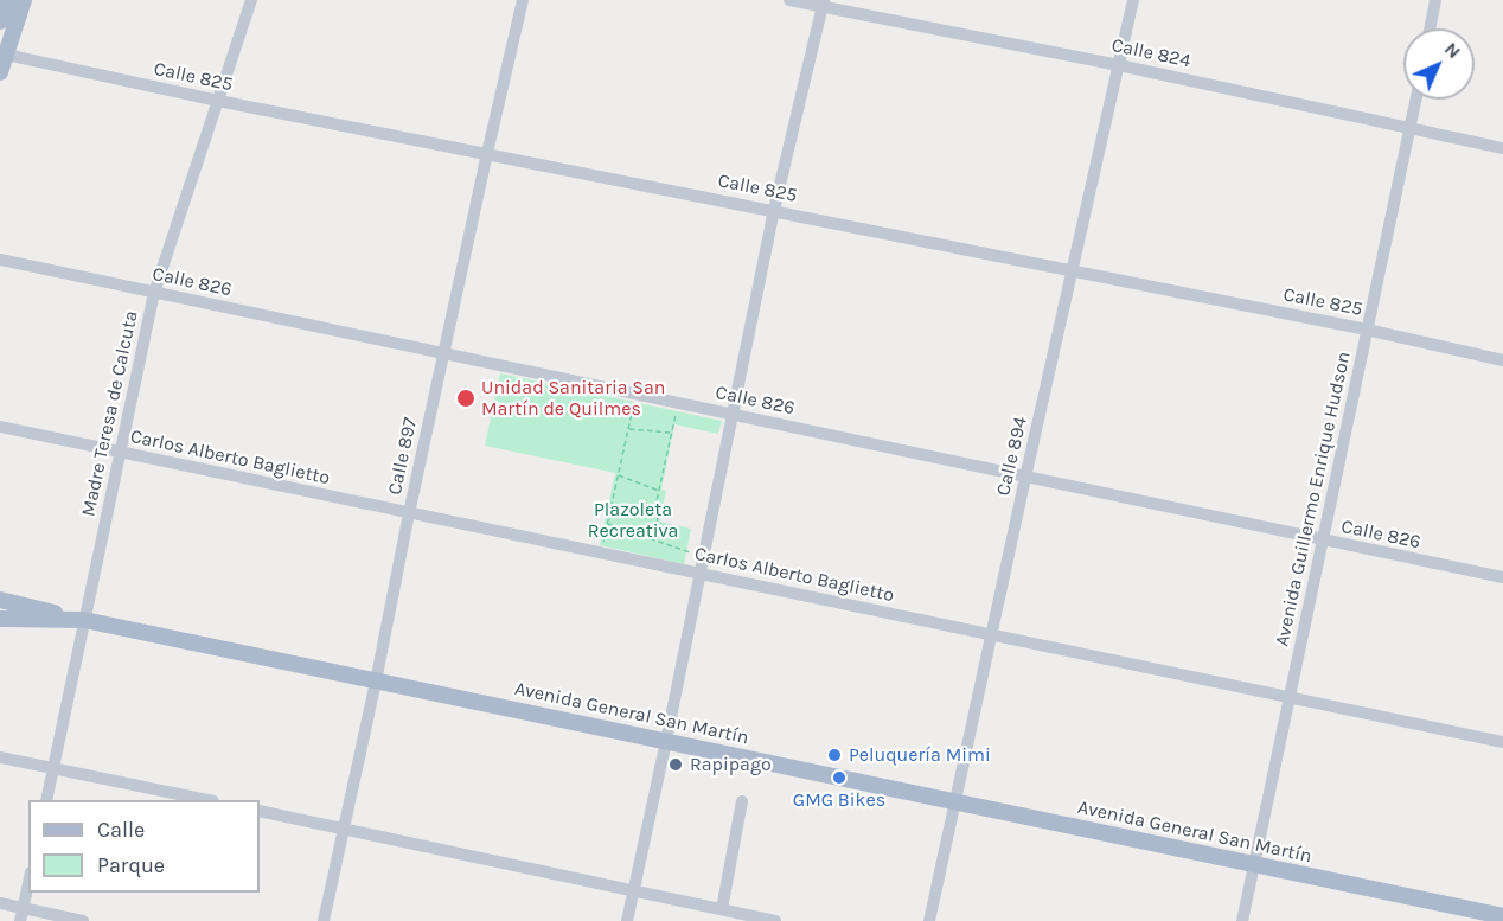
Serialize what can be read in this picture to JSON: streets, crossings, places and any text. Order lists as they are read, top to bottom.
{
  "streets": {
    "main road": ["Avenida General San Martín"],
    "street": [
      "Calle 824",
      "Calle 825",
      "Calle 826",
      "Madre Teresa de Calcuta",
      "Calle 897",
      "Calle 894",
      "Carlos Alberto Baglietto",
      "Avenida Guillermo Enrique Hudson"
    ]
  },
  "crossings": [
    ["Calle 824", "Calle 894"],
    ["Calle 824", "Avenida Guillermo Enrique Hudson"],
    ["Calle 825", "Madre Teresa de Calcuta"],
    ["Calle 825", "Calle 897"],
    ["Calle 825", "Calle 894"],
    ["Calle 825", "Avenida Guillermo Enrique Hudson"],
    ["Calle 826", "Madre Teresa de Calcuta"],
    ["Calle 826", "Calle 897"],
    ["Calle 826", "Calle 894"],
    ["Calle 826", "Avenida Guillermo Enrique Hudson"],
    ["Madre Teresa de Calcuta", "Carlos Alberto Baglietto"],
    ["Madre Teresa de Calcuta", "Avenida General San Martín"],
    ["Calle 897", "Carlos Alberto Baglietto"],
    ["Calle 897", "Avenida General San Martín"],
    ["Calle 894", "Carlos Alberto Baglietto"],
    ["Calle 894", "Avenida General San Martín"],
    ["Carlos Alberto Baglietto", "Avenida Guillermo Enrique Hudson"],
    ["Avenida Guillermo Enrique Hudson", "Avenida General San Martín"]
  ],
  "parks": ["Plazoleta Recreativa"],
  "places": [
    "Unidad Sanitaria San Martín de Quilmes",
    "Peluquería Mimi",
    "Rapipago",
    "GMG Bikes"
  ],
  "legend": ["Calle", "Parque"],
  "north": "top right"
}
